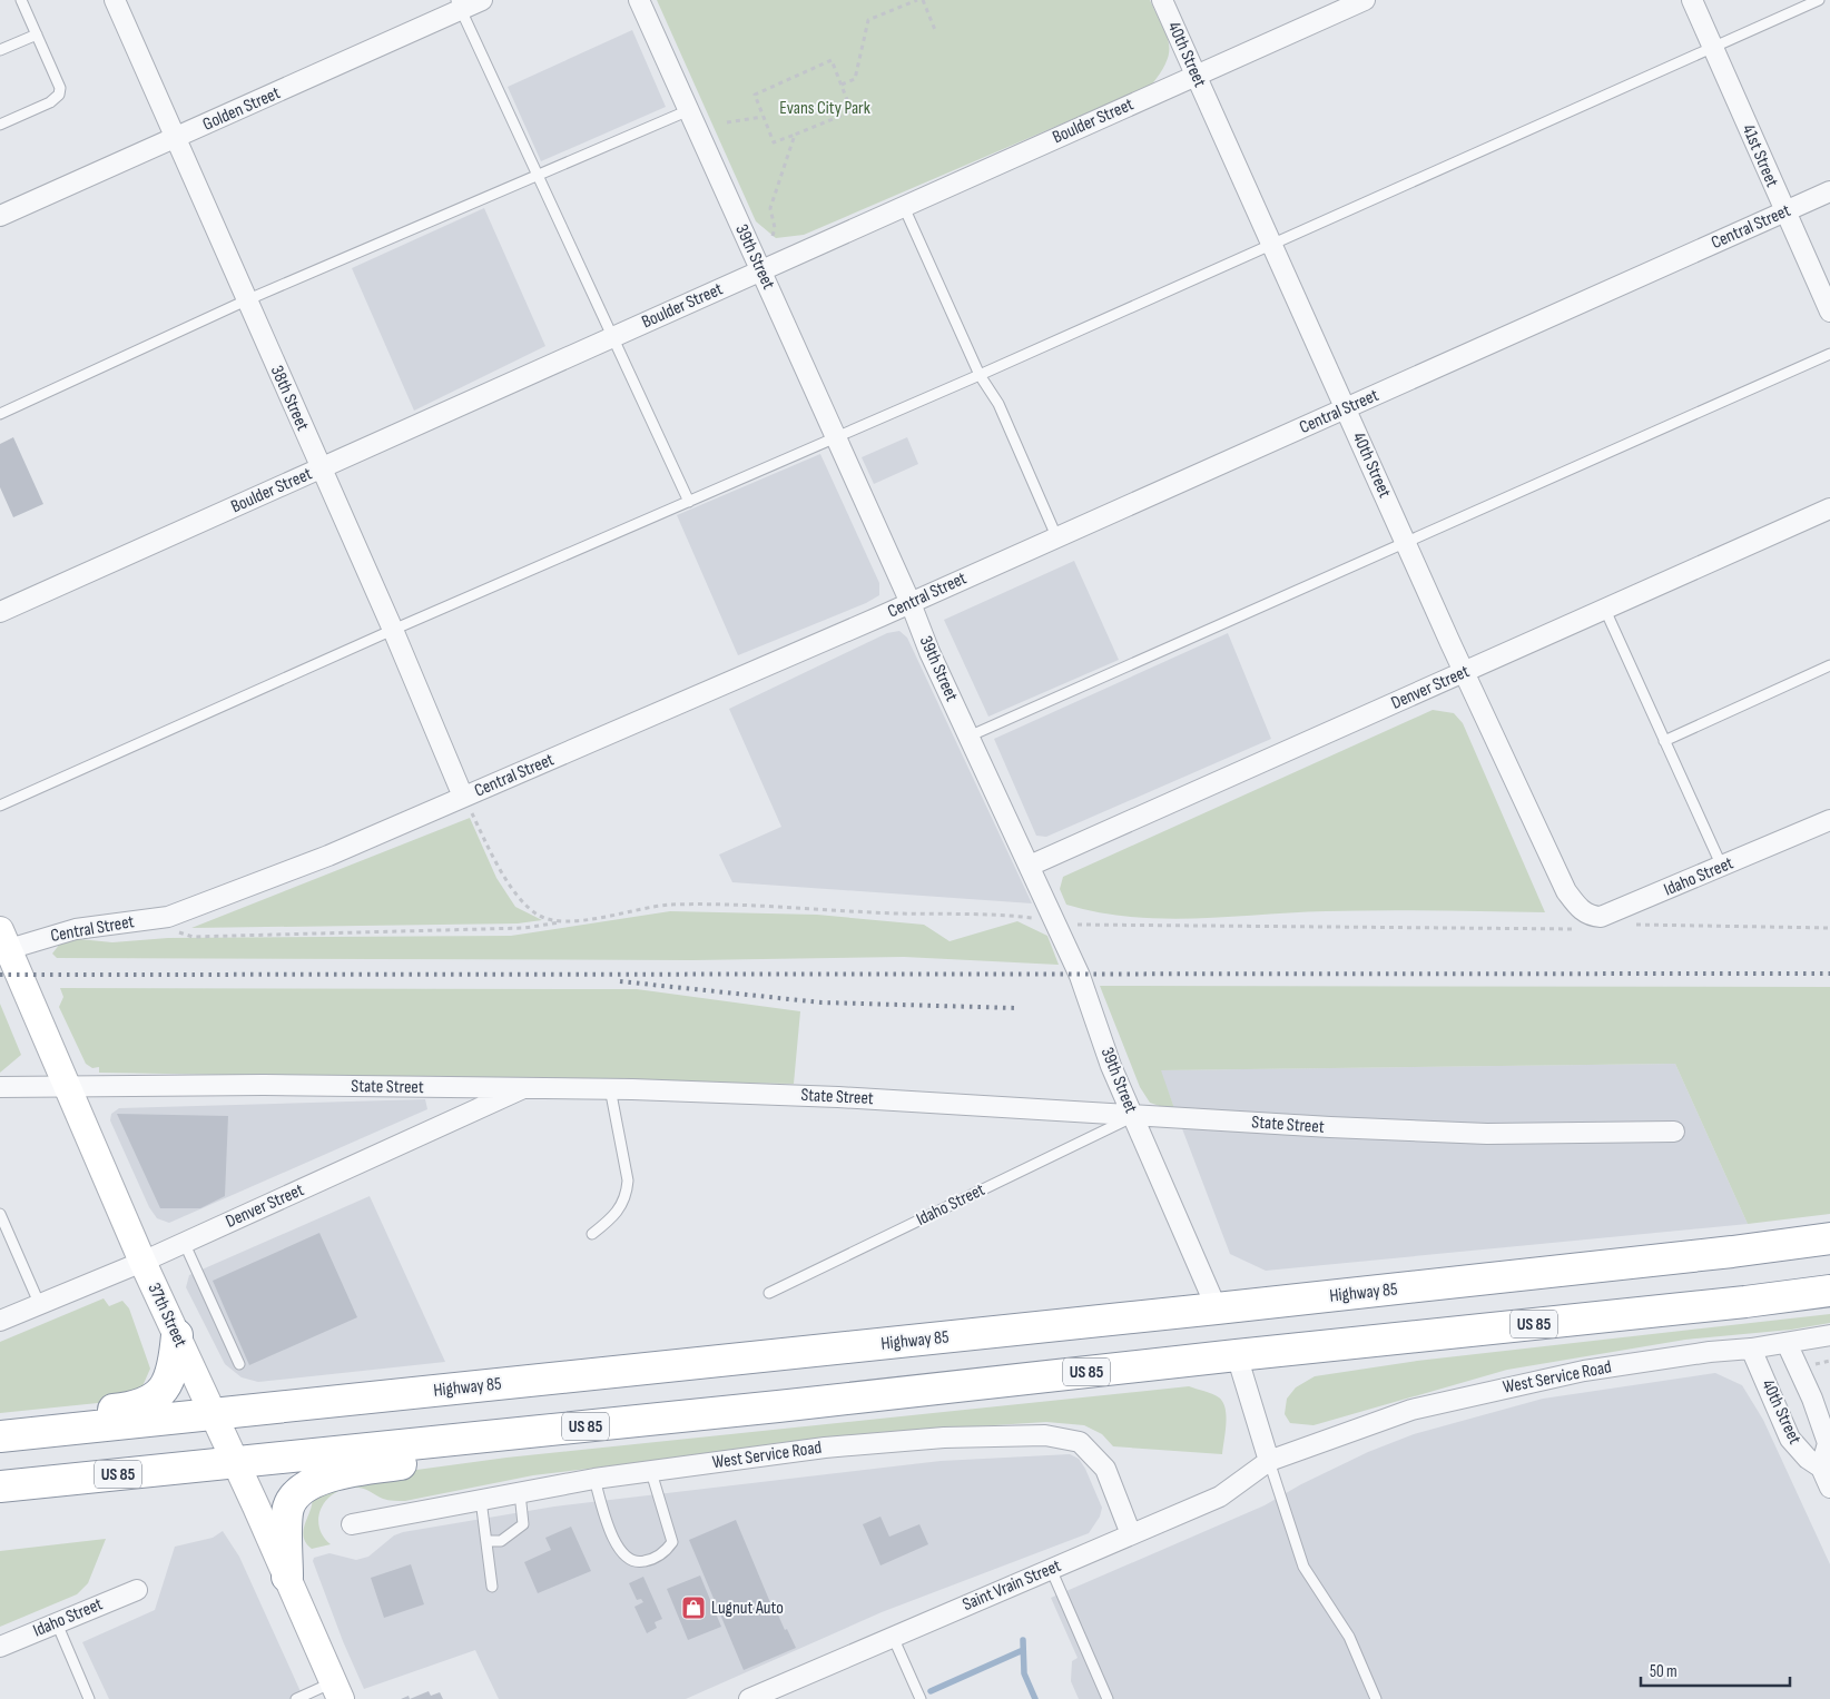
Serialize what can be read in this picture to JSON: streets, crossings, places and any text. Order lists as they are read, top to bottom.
{
  "streets": {
    "highway": ["Highway 85", "US 85"],
    "main road": ["37th Street"],
    "street": [
      "40th Street",
      "Golden Street",
      "Boulder Street",
      "41st Street",
      "Central Street",
      "39th Street",
      "38th Street",
      "Denver Street",
      "Idaho Street",
      "State Street",
      "West Service Road",
      "Saint Vrain Street"
    ]
  },
  "crossings": [
    ["40th Street", "Boulder Street"],
    ["40th Street", "Central Street"],
    ["40th Street", "Denver Street"],
    ["40th Street", "Idaho Street"],
    ["40th Street", "West Service Road"],
    ["Golden Street", "38th Street"],
    ["Boulder Street", "39th Street"],
    ["Boulder Street", "38th Street"],
    ["41st Street", "Central Street"],
    ["Central Street", "39th Street"],
    ["Central Street", "38th Street"],
    ["Central Street", "37th Street"],
    ["39th Street", "Denver Street"],
    ["39th Street", "Idaho Street"],
    ["39th Street", "State Street"],
    ["39th Street", "Highway 85"],
    ["Denver Street", "State Street"],
    ["Denver Street", "37th Street"],
    ["Idaho Street", "State Street"],
    ["State Street", "37th Street"],
    ["Highway 85", "37th Street"],
    ["37th Street", "US 85"],
    ["West Service Road", "Saint Vrain Street"]
  ],
  "parks": ["Evans City Park"],
  "places": {
    "shop": ["Lugnut Auto"]
  },
  "scale_bar": "50 m"
}
